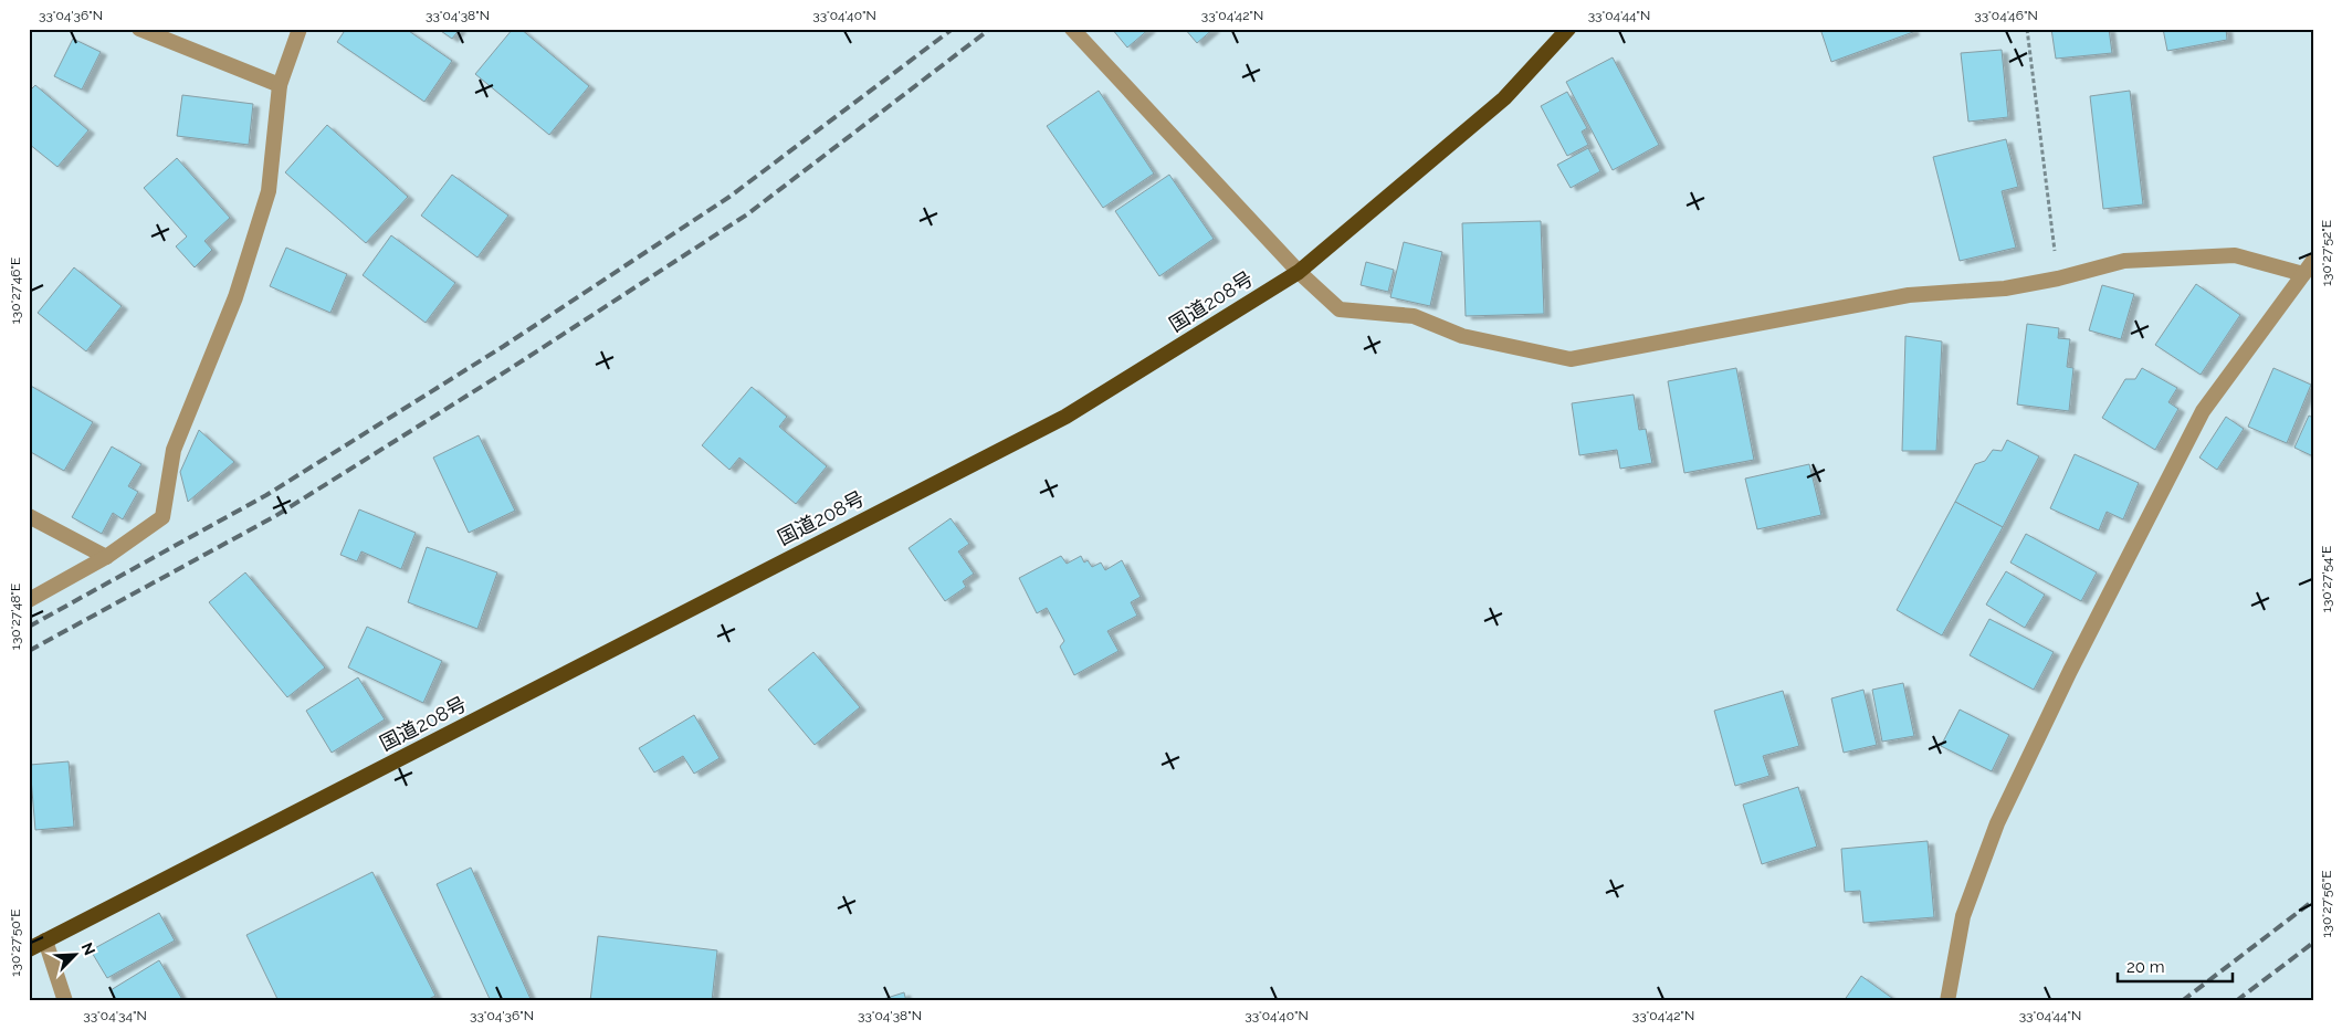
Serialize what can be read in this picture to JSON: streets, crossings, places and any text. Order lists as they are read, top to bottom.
{
  "streets": {
    "highway": ["国道208号"]
  },
  "scale_bar": "20 m",
  "north": "top right",
  "coordinates": [
    "33°04'36\"N",
    "33°04'38\"N",
    "33°04'40\"N",
    "33°04'42\"N",
    "33°04'44\"N",
    "33°04'46\"N",
    "130°27'52\"E",
    "130°27'46\"E",
    "130°27'54\"E",
    "130°27'48\"E",
    "130°27'56\"E",
    "130°27'50\"E",
    "33°04'34\"N"
  ]
}
